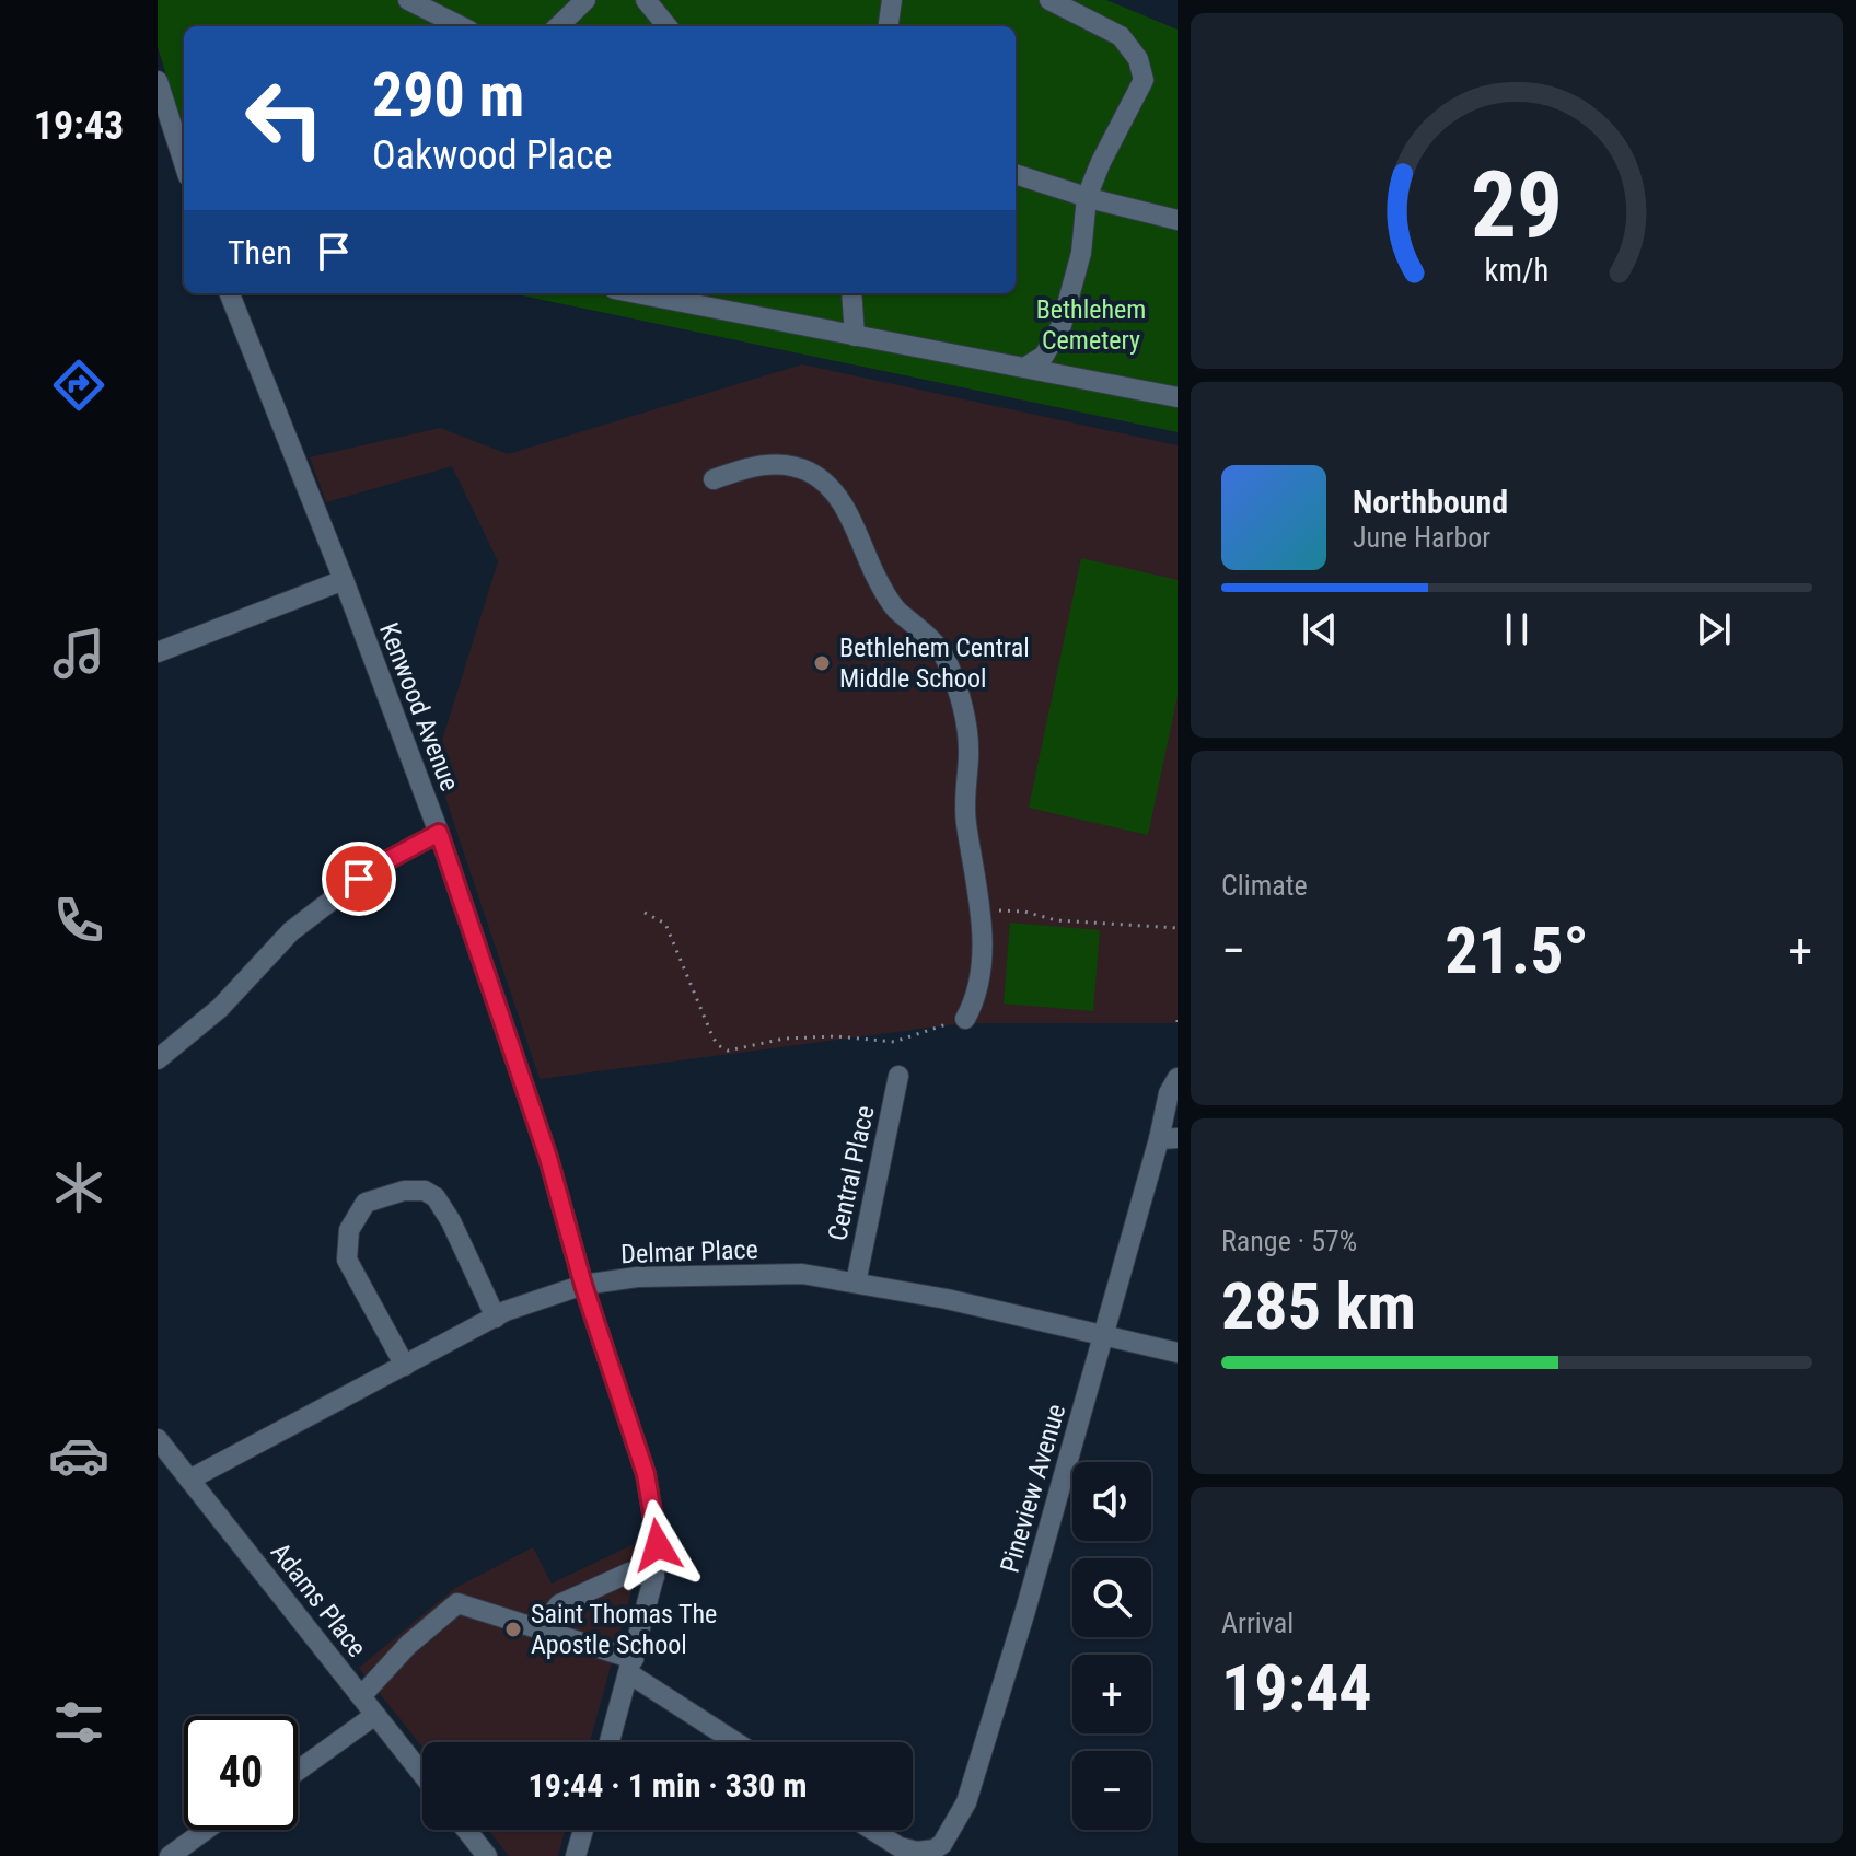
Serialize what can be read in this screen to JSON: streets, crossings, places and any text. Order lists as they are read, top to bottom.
{
  "streets": {
    "street": [
      "Kenwood Avenue",
      "Central Place",
      "Delmar Place",
      "Pineview Avenue",
      "Adams Place"
    ]
  },
  "crossings": [
    ["Kenwood Avenue", "Delmar Place"],
    ["Central Place", "Delmar Place"],
    ["Delmar Place", "Pineview Avenue"],
    ["Delmar Place", "Adams Place"]
  ],
  "parks": ["Bethlehem Cemetery"],
  "places": ["Bethlehem Central Middle School", "Saint Thomas The Apostle School"],
  "page": {
    "tabs": "19:43",
    "turn": ["290 m", "Oakwood Place"],
    "then": "Then",
    "song": ["Northbound", "June Harbor"],
    "tile": [
      "Climate",
      ["Range · 57%", "285 km"],
      ["Arrival", "19:44"]
    ],
    "heat": ["−", "21.5°", "+"],
    "map_buttons": ["+", "−"],
    "limit": "40",
    "trip": "19:44 · 1 min · 330 m",
    "gauge": ["29", "km/h"]
  }
}
